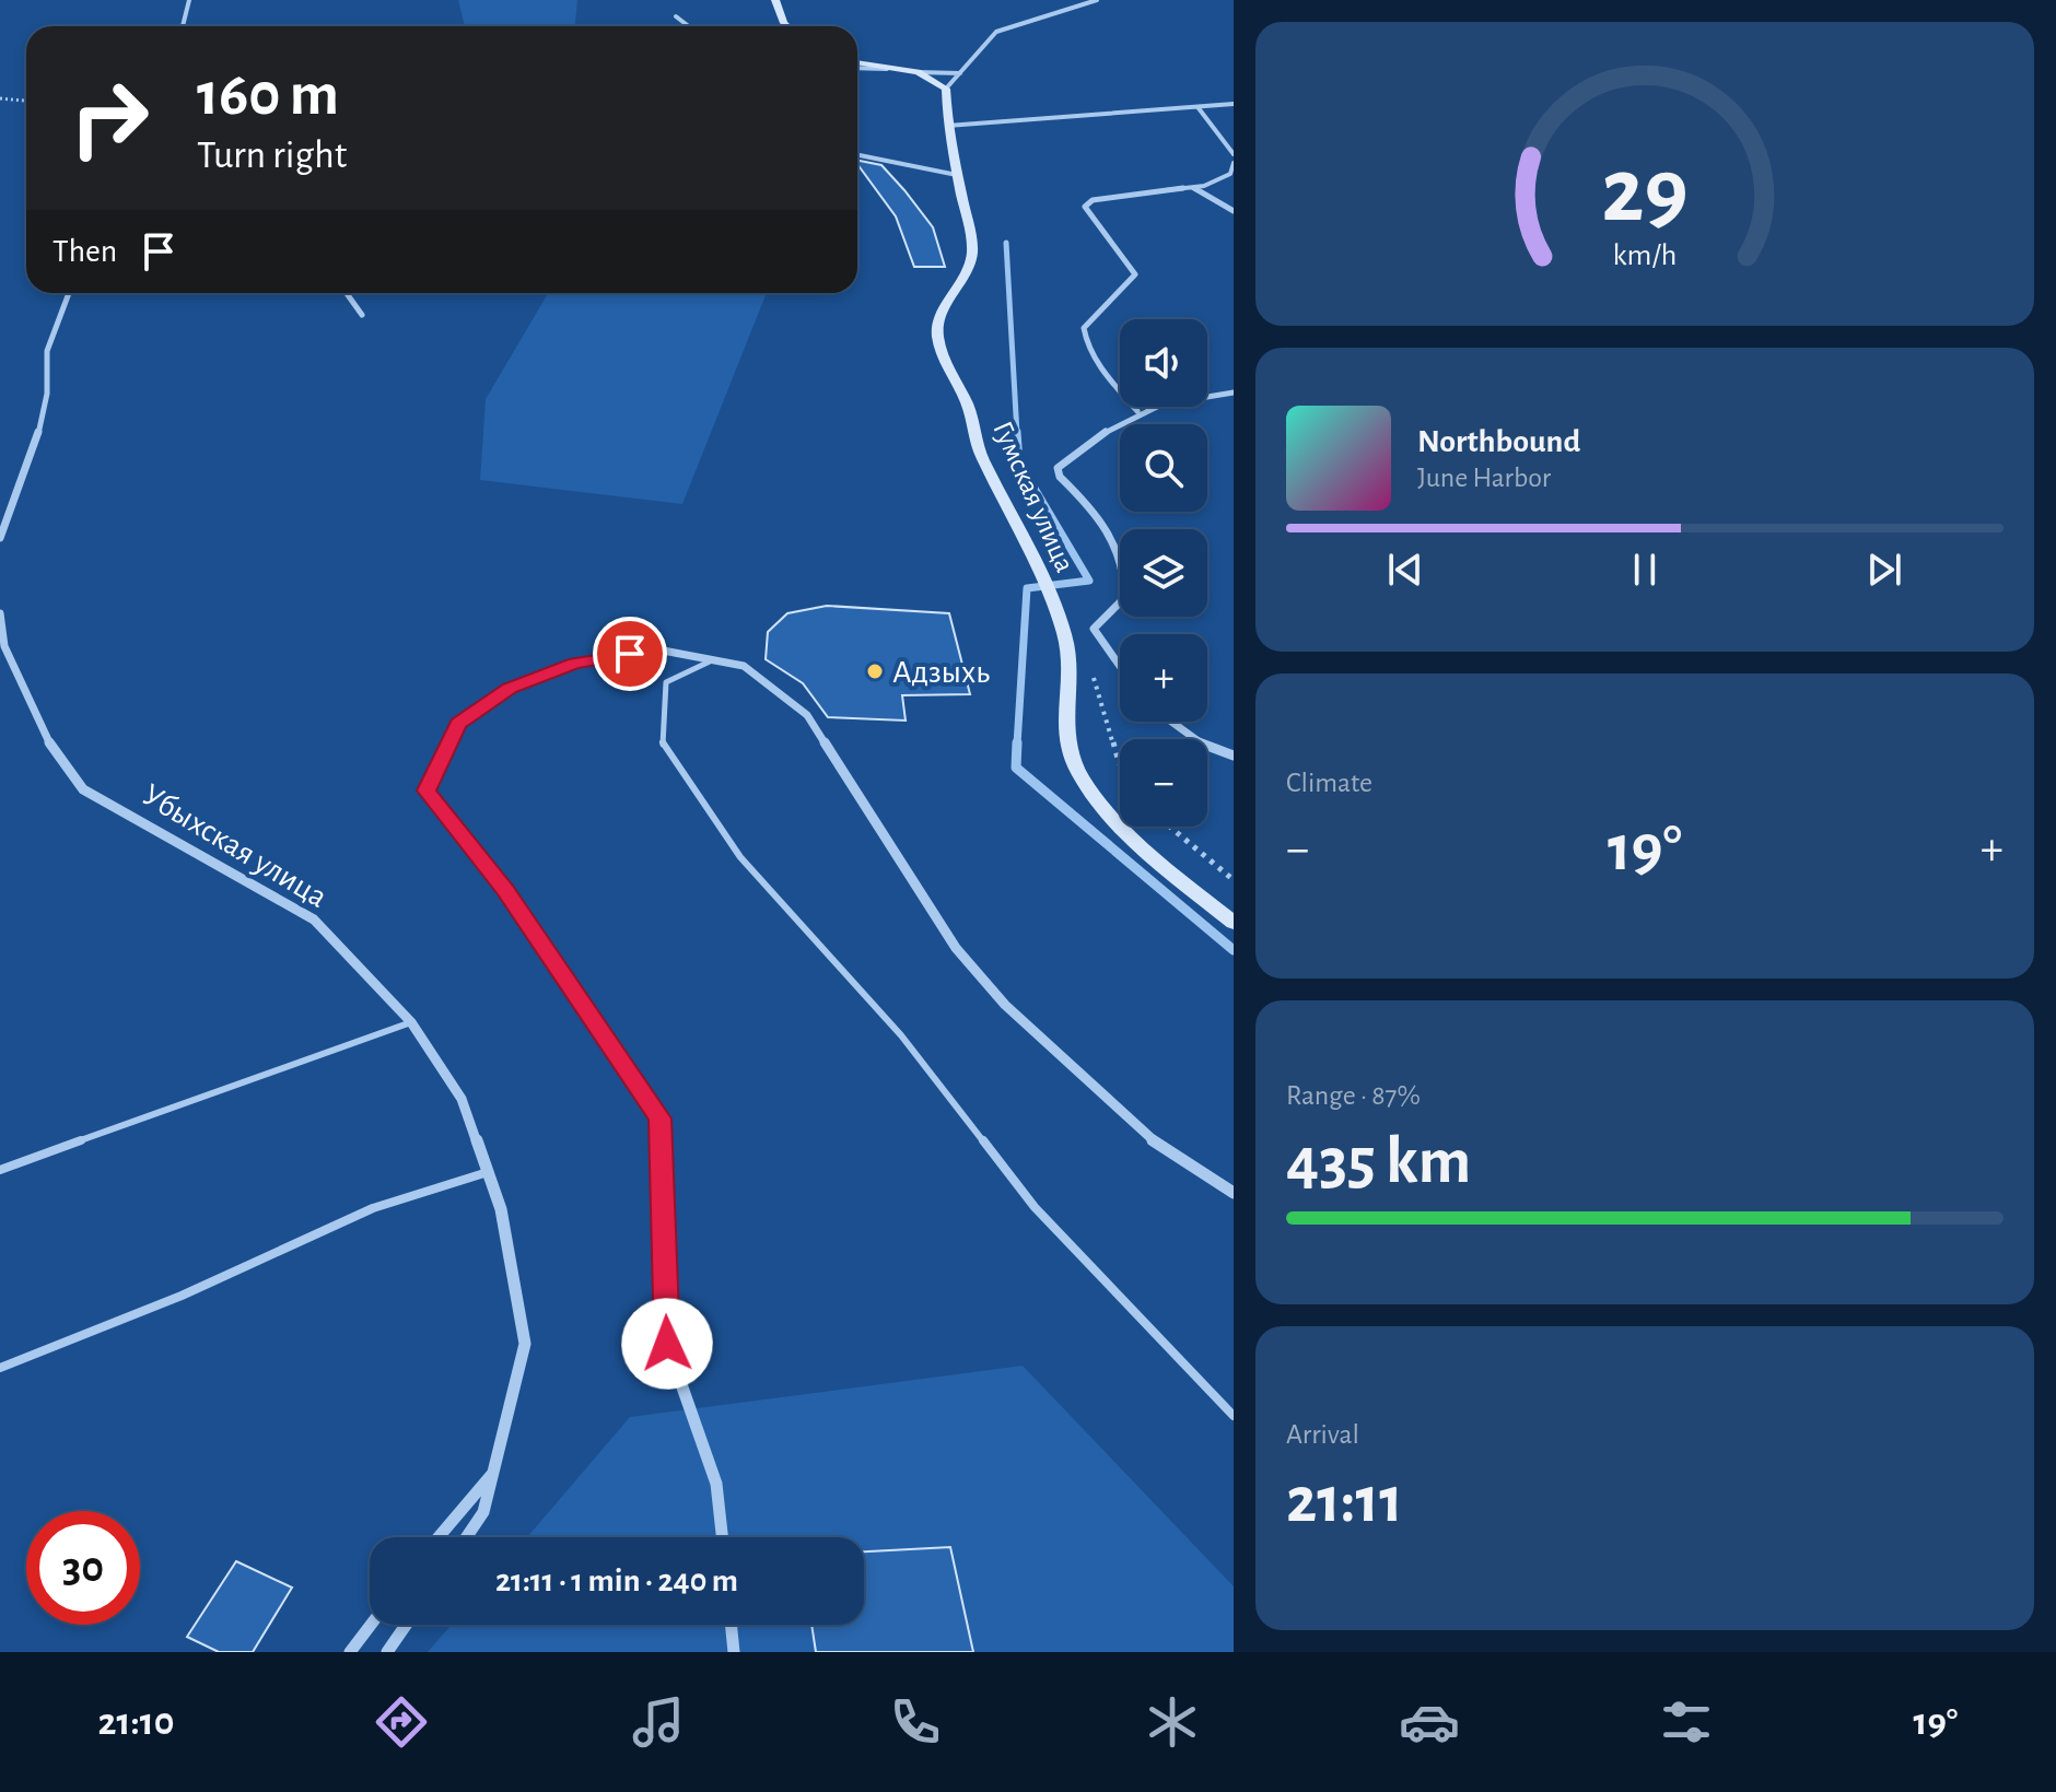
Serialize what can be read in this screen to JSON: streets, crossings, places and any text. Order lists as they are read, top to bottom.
{
  "streets": {
    "street": ["Гумская улица", "Убыхская улица"]
  },
  "places": ["Адзыхь"],
  "page": {
    "turn": ["160 m", "Turn right"],
    "then": "Then",
    "map_buttons": ["+", "−"],
    "song": ["Northbound", "June Harbor"],
    "tile": [
      "Climate",
      ["Range · 87%", "435 km"],
      ["Arrival", "21:11"]
    ],
    "heat": ["−", "19°", "+"],
    "limit": "30",
    "trip": "21:11 · 1 min · 240 m",
    "tabs": ["21:10", "19°"],
    "gauge": ["29", "km/h"]
  }
}
